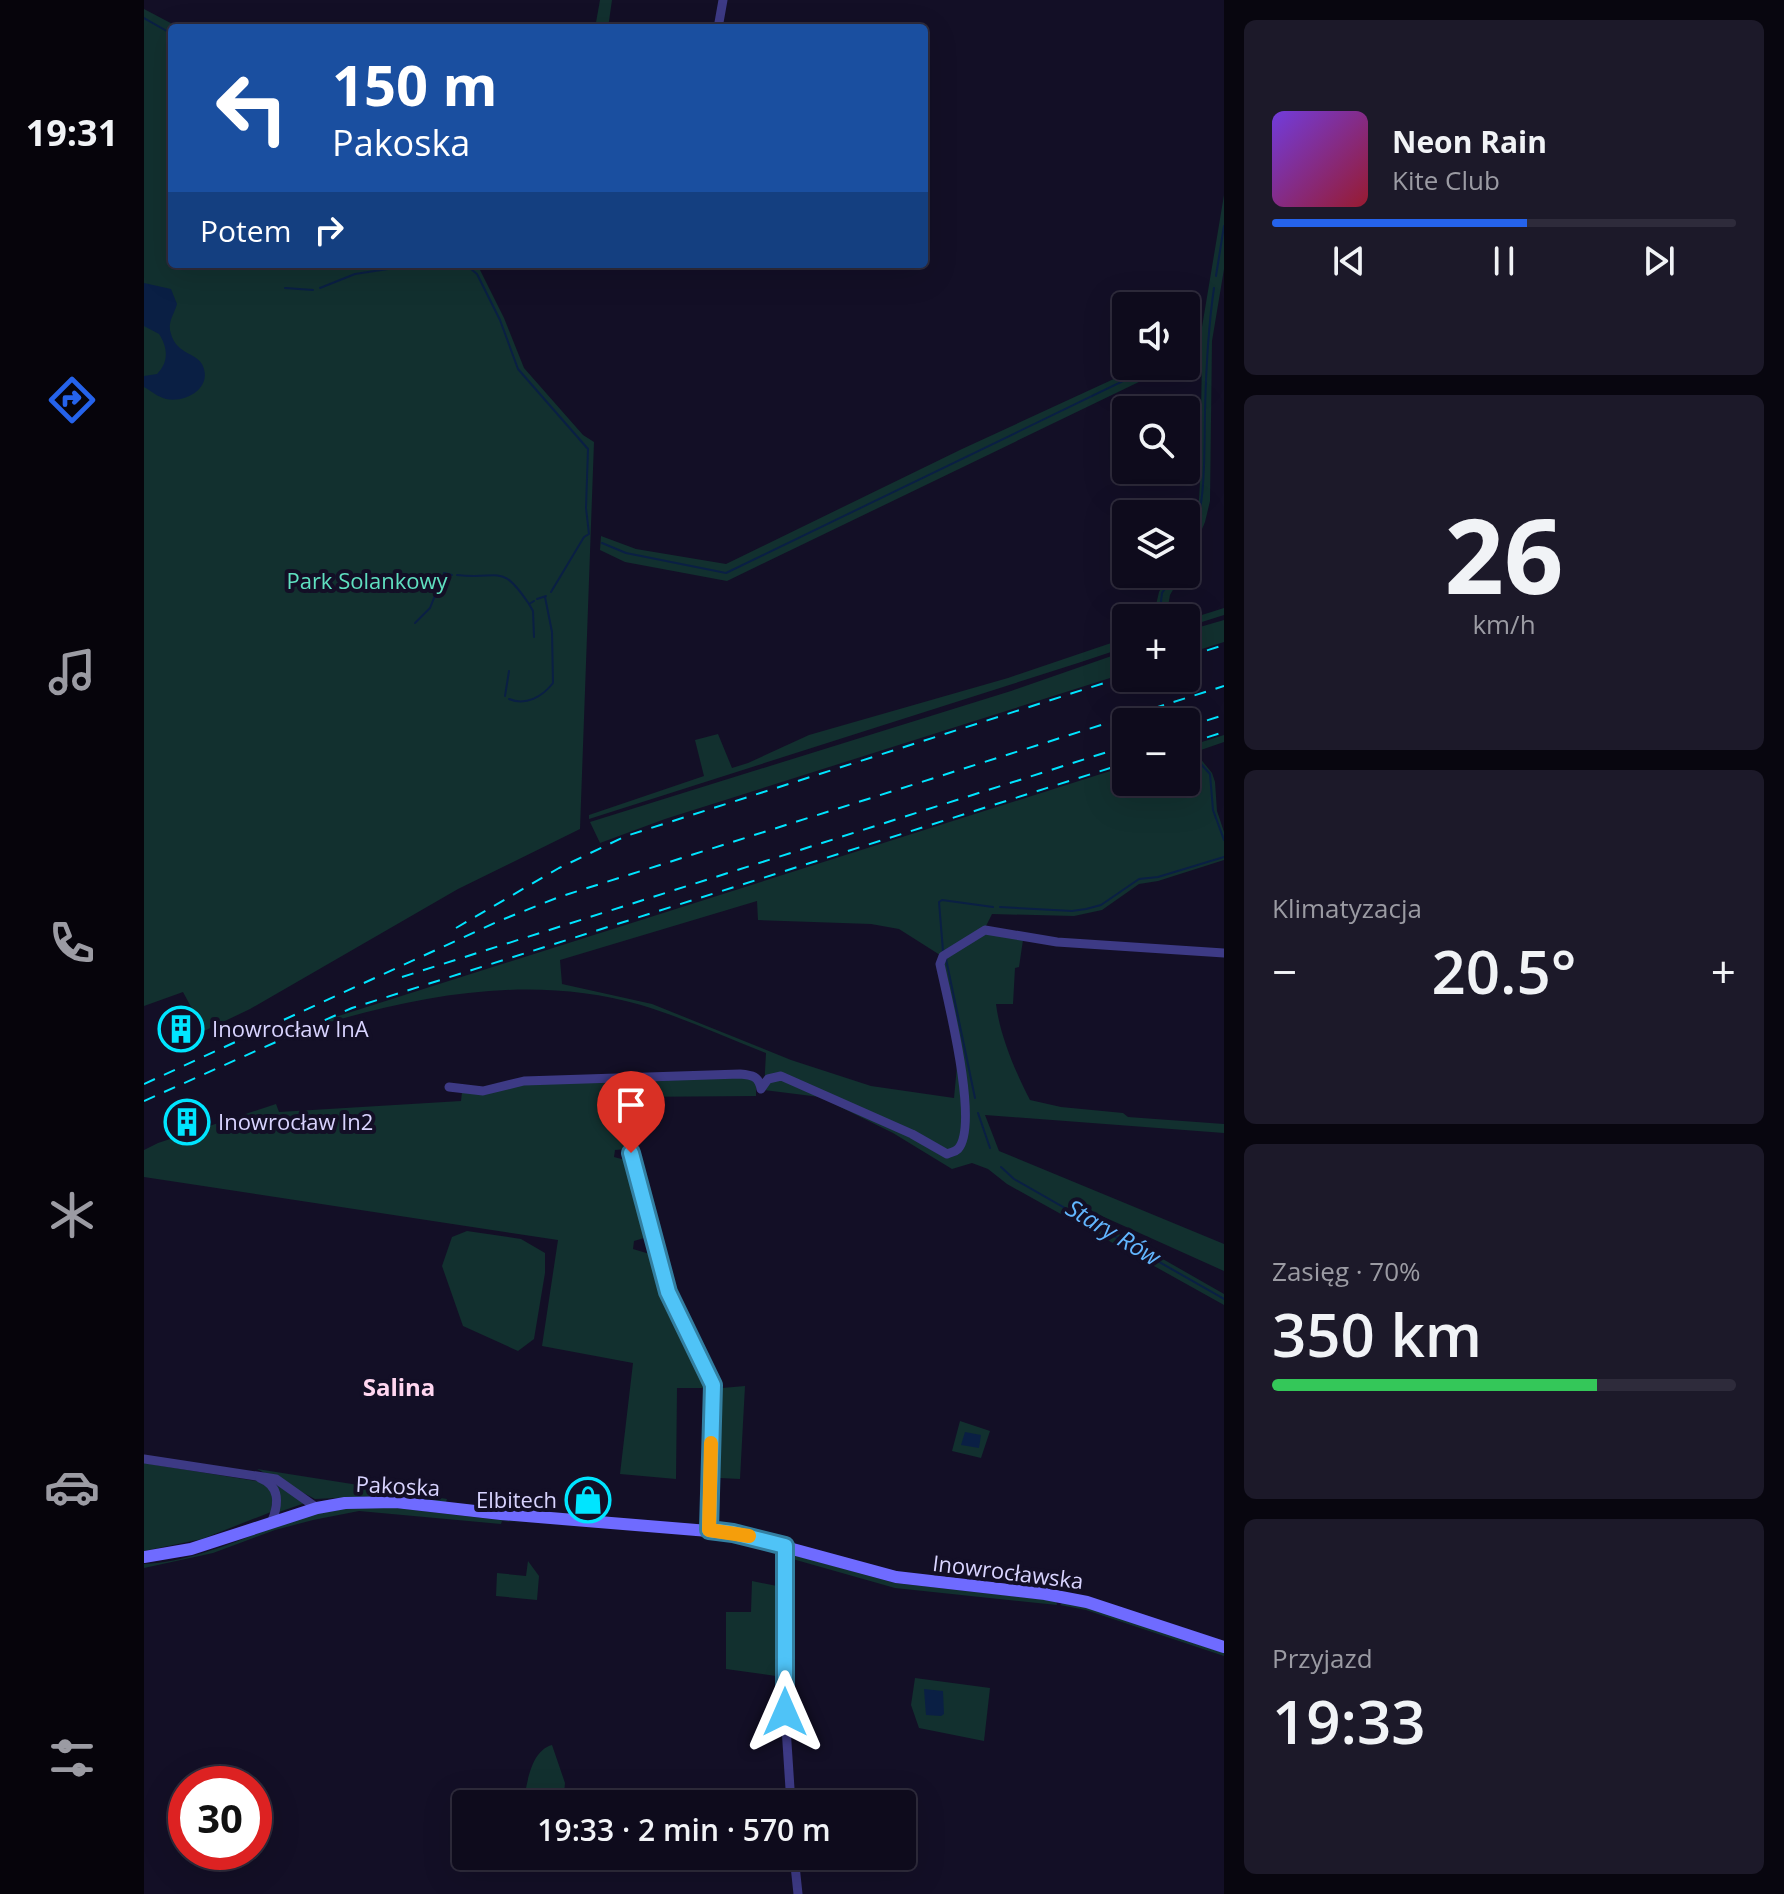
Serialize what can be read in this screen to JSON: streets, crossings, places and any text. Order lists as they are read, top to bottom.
{
  "streets": {
    "main road": ["Pakoska", "Inowrocławska"]
  },
  "crossings": [
    ["Pakoska", "Inowrocławska"]
  ],
  "districts": ["Salina"],
  "water": ["Stary Rów"],
  "parks": ["Park Solankowy"],
  "places": {
    "building": ["Inowrocław InA", "Inowrocław In2"],
    "shop": ["Elbitech"]
  },
  "page": {
    "tabs": "19:31",
    "turn": ["150 m", "Pakoska"],
    "song": ["Neon Rain", "Kite Club"],
    "then": "Potem",
    "map_buttons": ["+", "−"],
    "tile": [
      ["26", "km/h"],
      "Klimatyzacja",
      ["Zasięg · 70%", "350 km"],
      ["Przyjazd", "19:33"]
    ],
    "heat": ["−", "20.5°", "+"],
    "limit": "30",
    "trip": "19:33 · 2 min · 570 m"
  }
}
